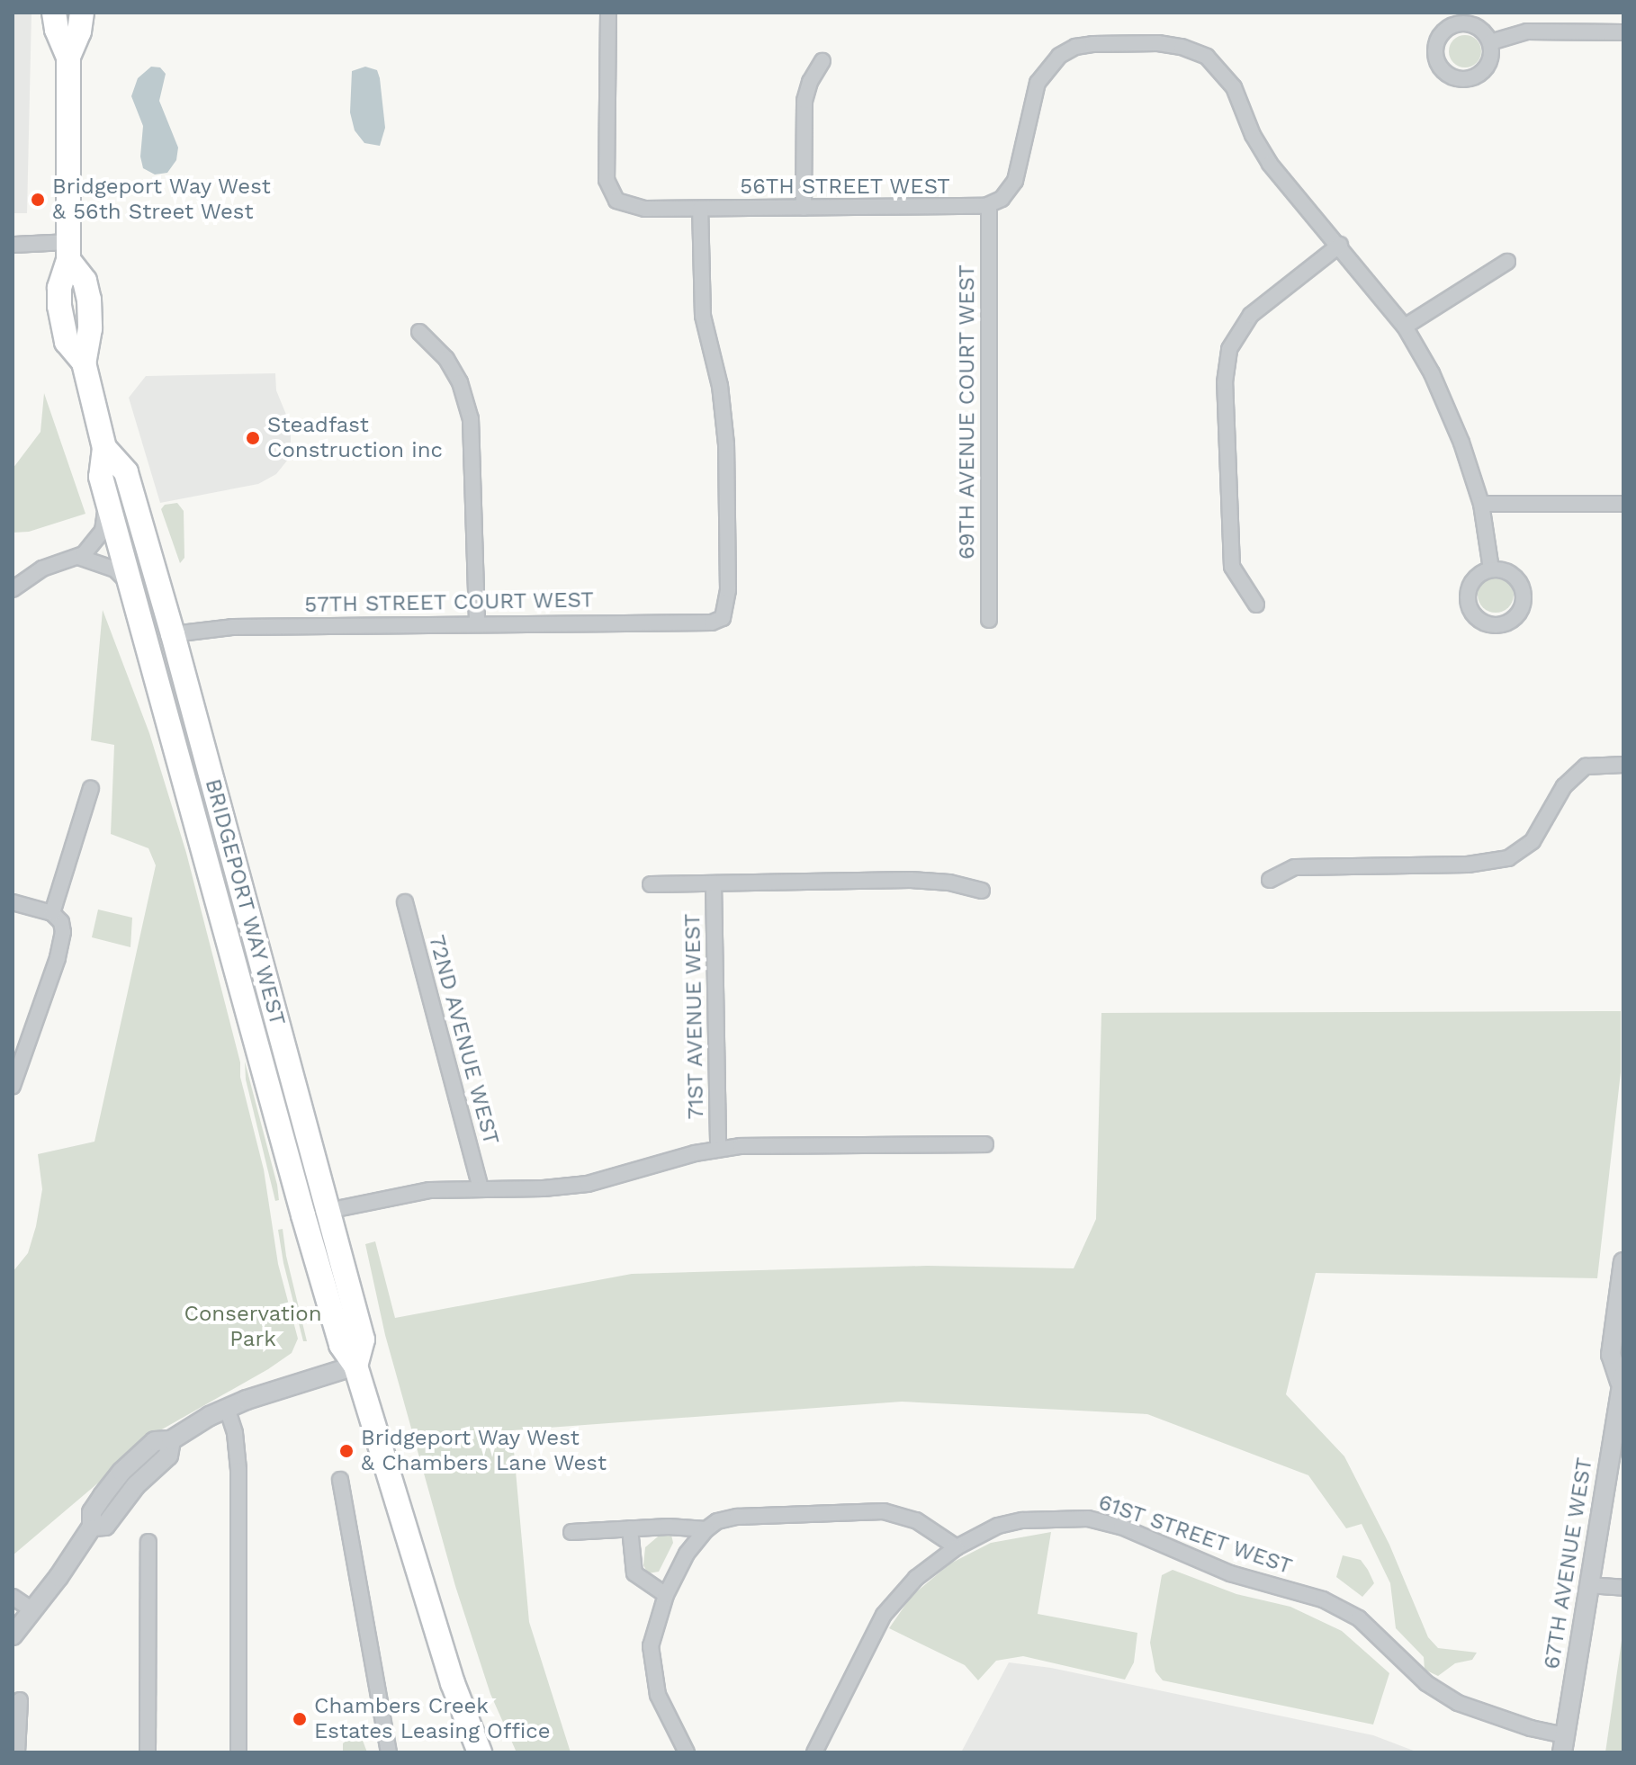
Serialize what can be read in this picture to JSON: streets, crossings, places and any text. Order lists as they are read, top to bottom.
{
  "streets": {
    "main road": ["BRIDGEPORT WAY WEST"],
    "street": [
      "56TH STREET WEST",
      "69TH AVENUE COURT WEST",
      "57TH STREET COURT WEST",
      "71ST AVENUE WEST",
      "72ND AVENUE WEST",
      "61ST STREET WEST",
      "67TH AVENUE WEST"
    ]
  },
  "crossings": [
    ["56TH STREET WEST", "69TH AVENUE COURT WEST"],
    ["56TH STREET WEST", "57TH STREET COURT WEST"],
    ["57TH STREET COURT WEST", "BRIDGEPORT WAY WEST"],
    ["61ST STREET WEST", "67TH AVENUE WEST"]
  ],
  "parks": ["Conservation Park"],
  "places": [
    "Bridgeport Way West & 56th Street West",
    "Steadfast Construction inc",
    "Bridgeport Way West & Chambers Lane West",
    "Chambers Creek Estates Leasing Office"
  ]
}
